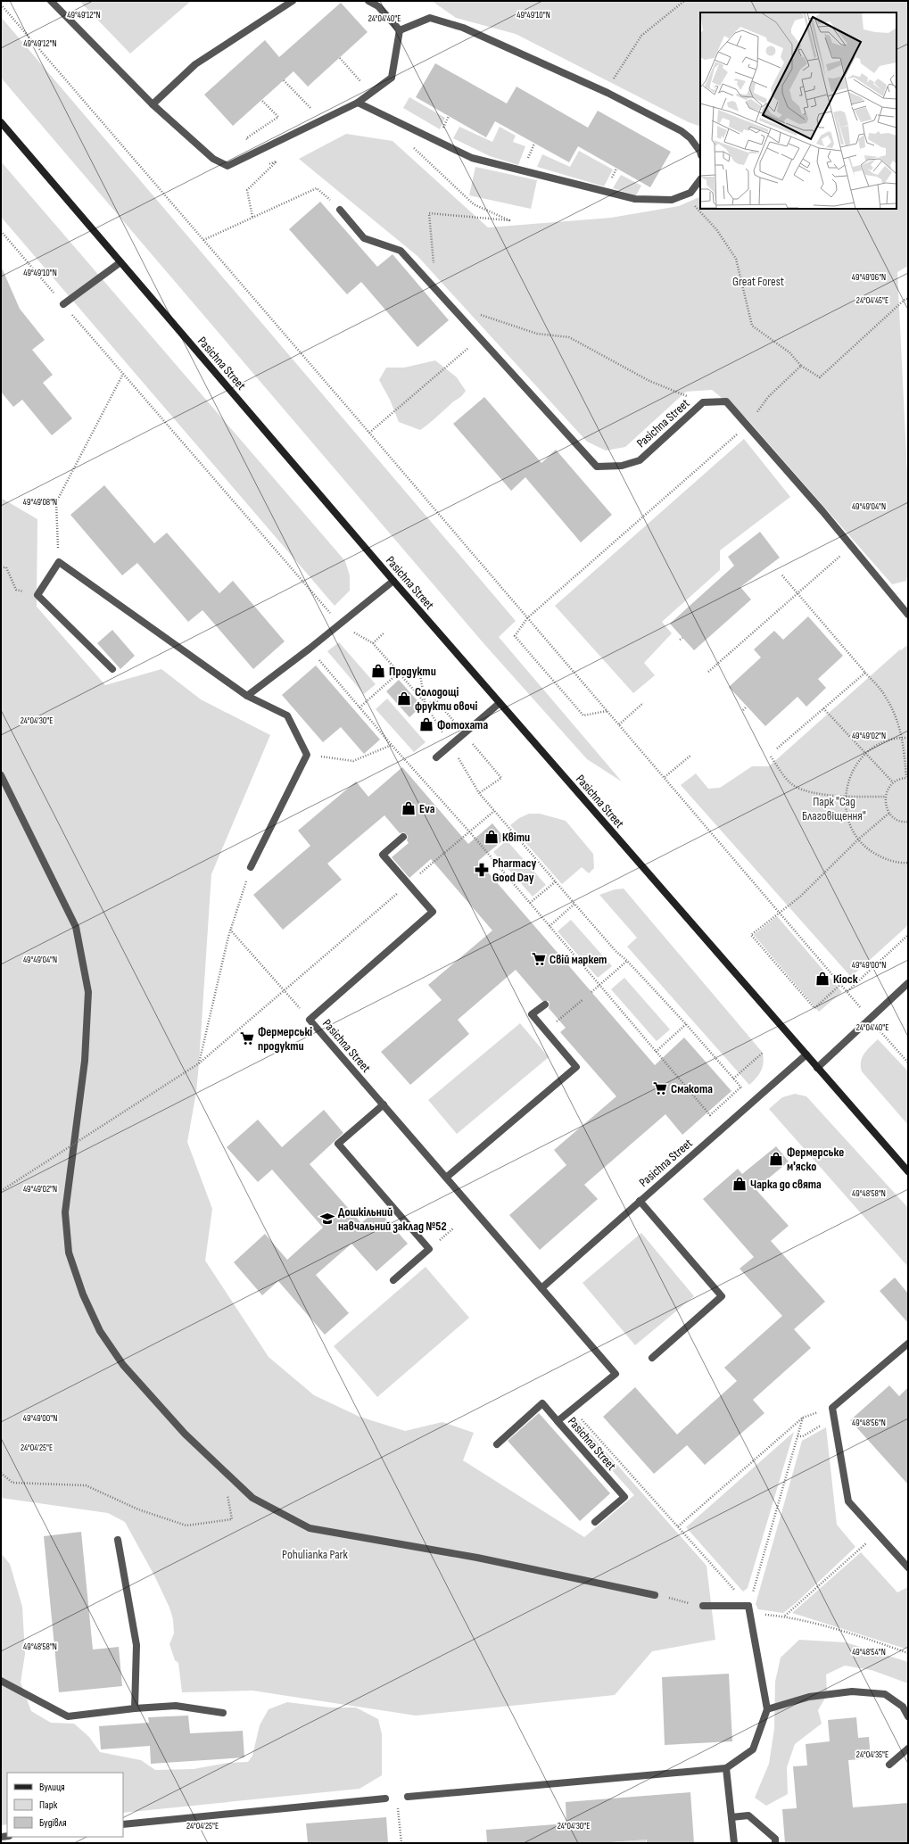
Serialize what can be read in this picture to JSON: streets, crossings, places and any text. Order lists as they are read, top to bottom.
{
  "streets": {
    "main road": ["Pasichna Street"]
  },
  "parks": ["Great Forest", "Парк \"Сад Благовіщення\"", "Pohulianka Park"],
  "places": {
    "shop": [
      "Продукти",
      "Солодощі фрукти овочі",
      "Фотохата",
      "Eva",
      "Квіти",
      "Кіоск",
      "Фермерське м'яско",
      "Чарка до свята"
    ],
    "pharmacy": ["Pharmacy Good Day"],
    "supermarket": ["Свій маркет", "Фермерські продукти", "Смакота"],
    "school or university": ["Дошкільний навчальний заклад №52"]
  },
  "legend": ["Вулиця", "Парк", "Будівля"],
  "coordinates": [
    "49°49'10\"N",
    "49°49'12\"N",
    "24°04'40\"E",
    "49°49'06\"N",
    "24°04'45\"E",
    "49°49'08\"N",
    "49°49'04\"N",
    "24°04'30\"E",
    "49°49'02\"N",
    "49°49'00\"N",
    "49°48'58\"N",
    "49°48'56\"N",
    "24°04'25\"E",
    "49°48'54\"N",
    "24°04'35\"E"
  ]
}
